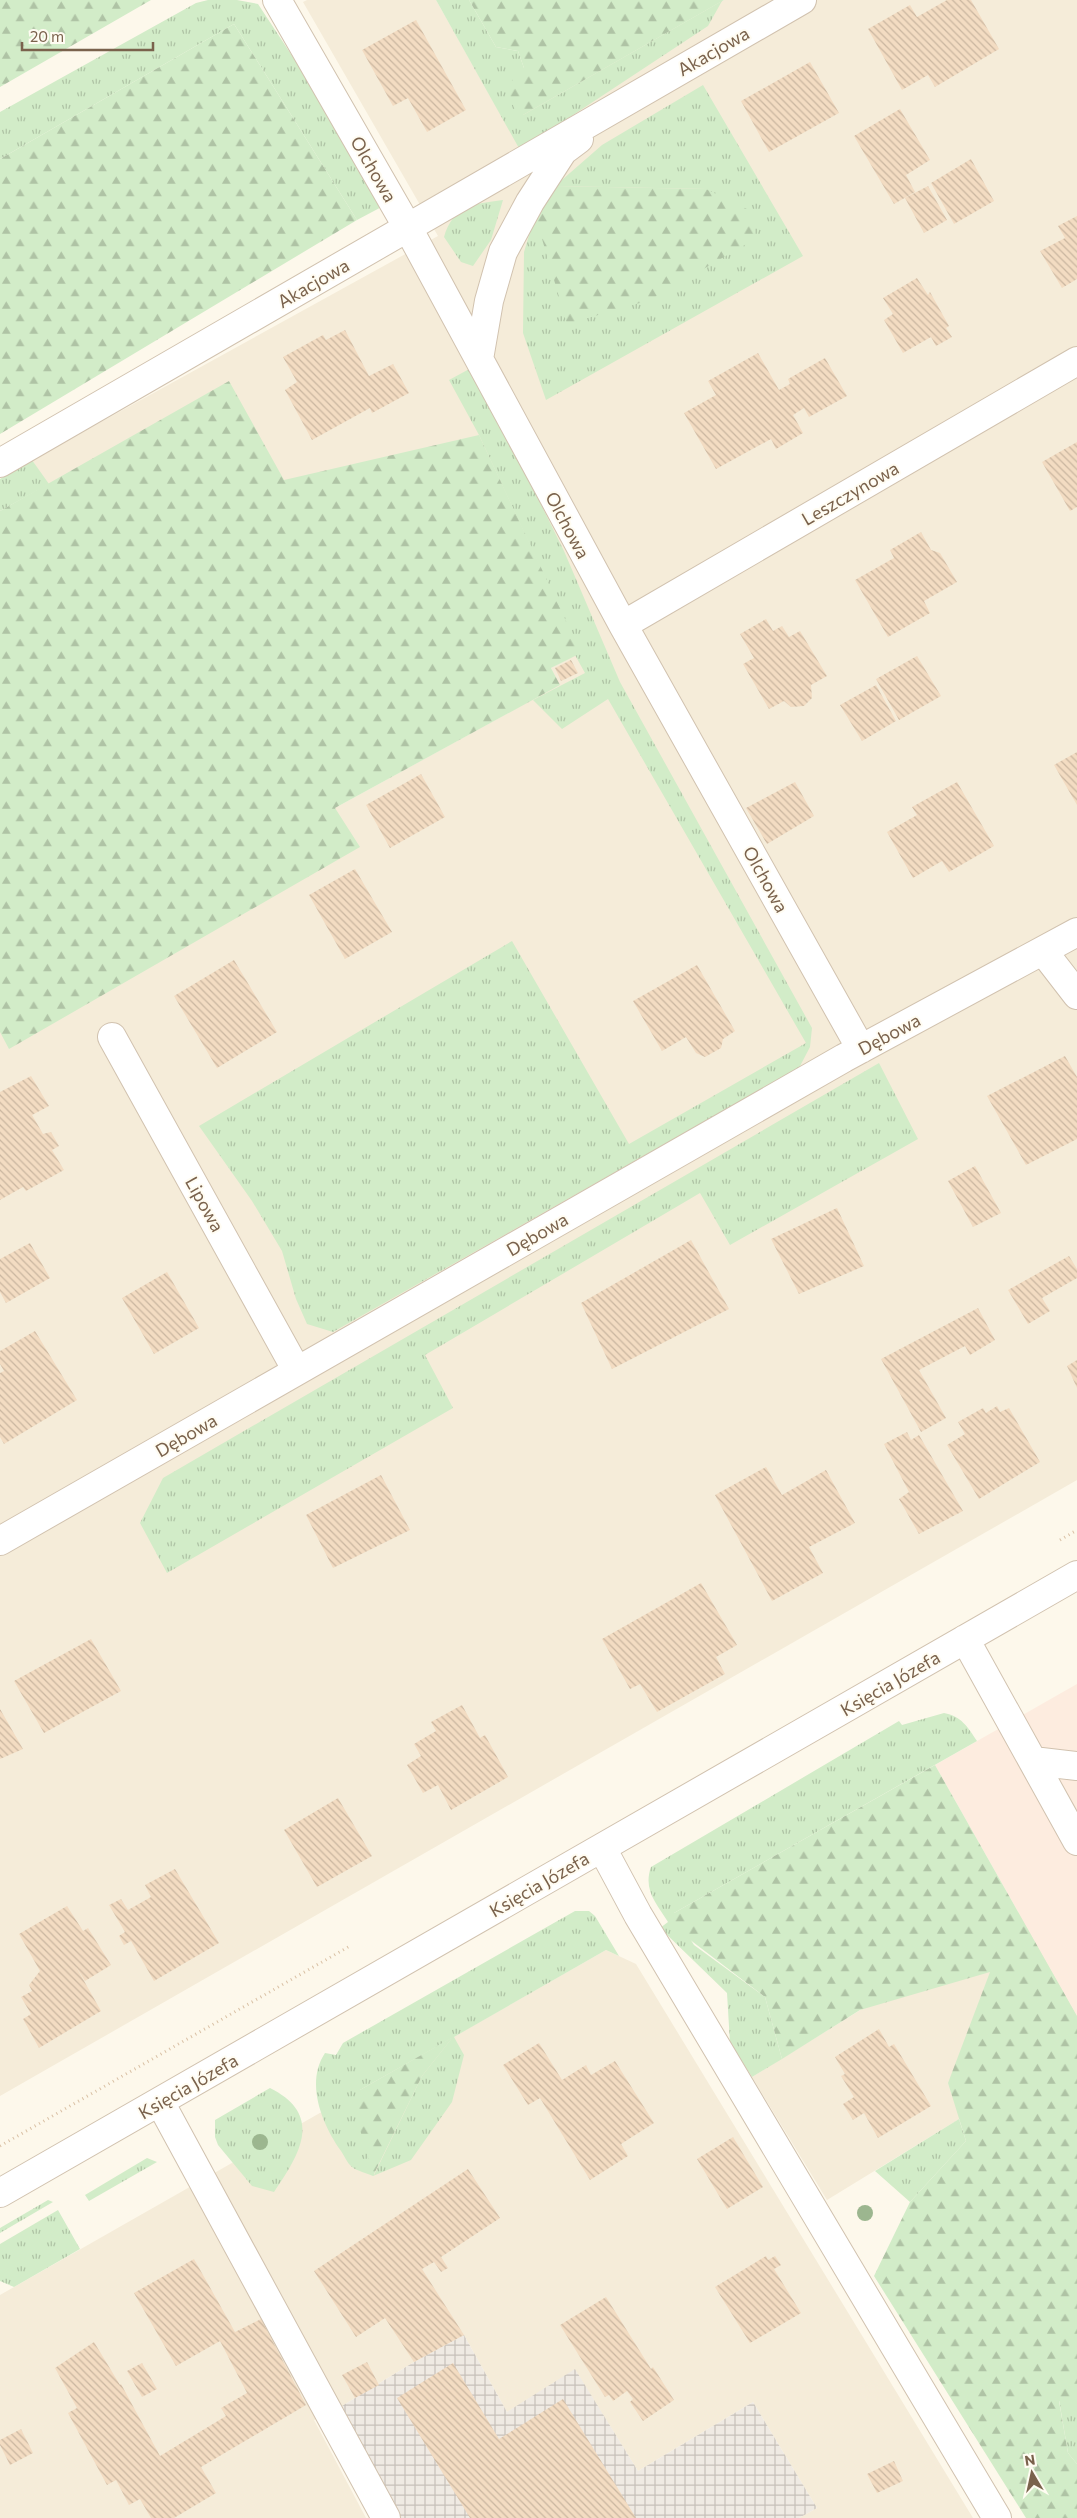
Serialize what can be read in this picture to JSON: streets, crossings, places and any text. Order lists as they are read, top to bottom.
{
  "streets": {
    "street": [
      "Akacjowa",
      "Olchowa",
      "Leszczynowa",
      "Dębowa",
      "Lipowa",
      "Księcia Józefa"
    ]
  },
  "crossings": [
    ["Akacjowa", "Olchowa"],
    ["Olchowa", "Leszczynowa"],
    ["Olchowa", "Dębowa"],
    ["Dębowa", "Lipowa"]
  ],
  "scale_bar": "20 m",
  "north": "top"
}
